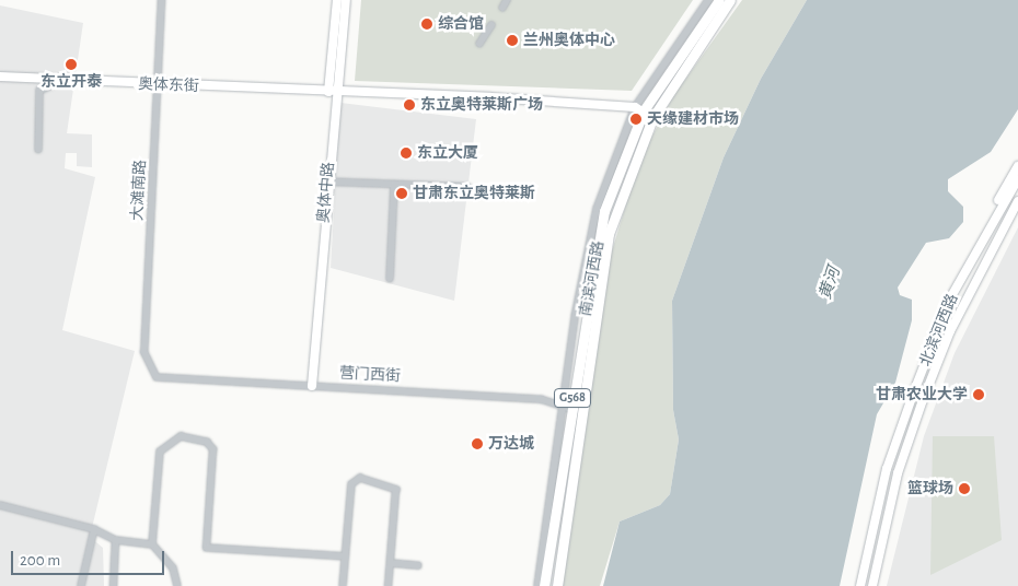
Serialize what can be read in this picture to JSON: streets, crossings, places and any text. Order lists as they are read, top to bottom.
{
  "streets": {
    "highway": ["南滨河西路", "G568"],
    "main road": ["奥体东街", "奥体中路", "北滨河西路"],
    "street": ["大滩南路", "营门西街"]
  },
  "crossings": [
    ["奥体东街", "大滩南路"],
    ["奥体东街", "奥体中路"],
    ["奥体东街", "南滨河西路"],
    ["大滩南路", "营门西街"],
    ["奥体中路", "营门西街"],
    ["南滨河西路", "营门西街"]
  ],
  "water": ["黄河"],
  "places": [
    "综合馆",
    "兰州奥体中心",
    "东立开泰",
    "东立奥特莱斯广场",
    "天缘建材市场",
    "东立大厦",
    "甘肃东立奥特莱斯",
    "甘肃农业大学",
    "万达城",
    "篮球场"
  ],
  "scale_bar": "200 m"
}
